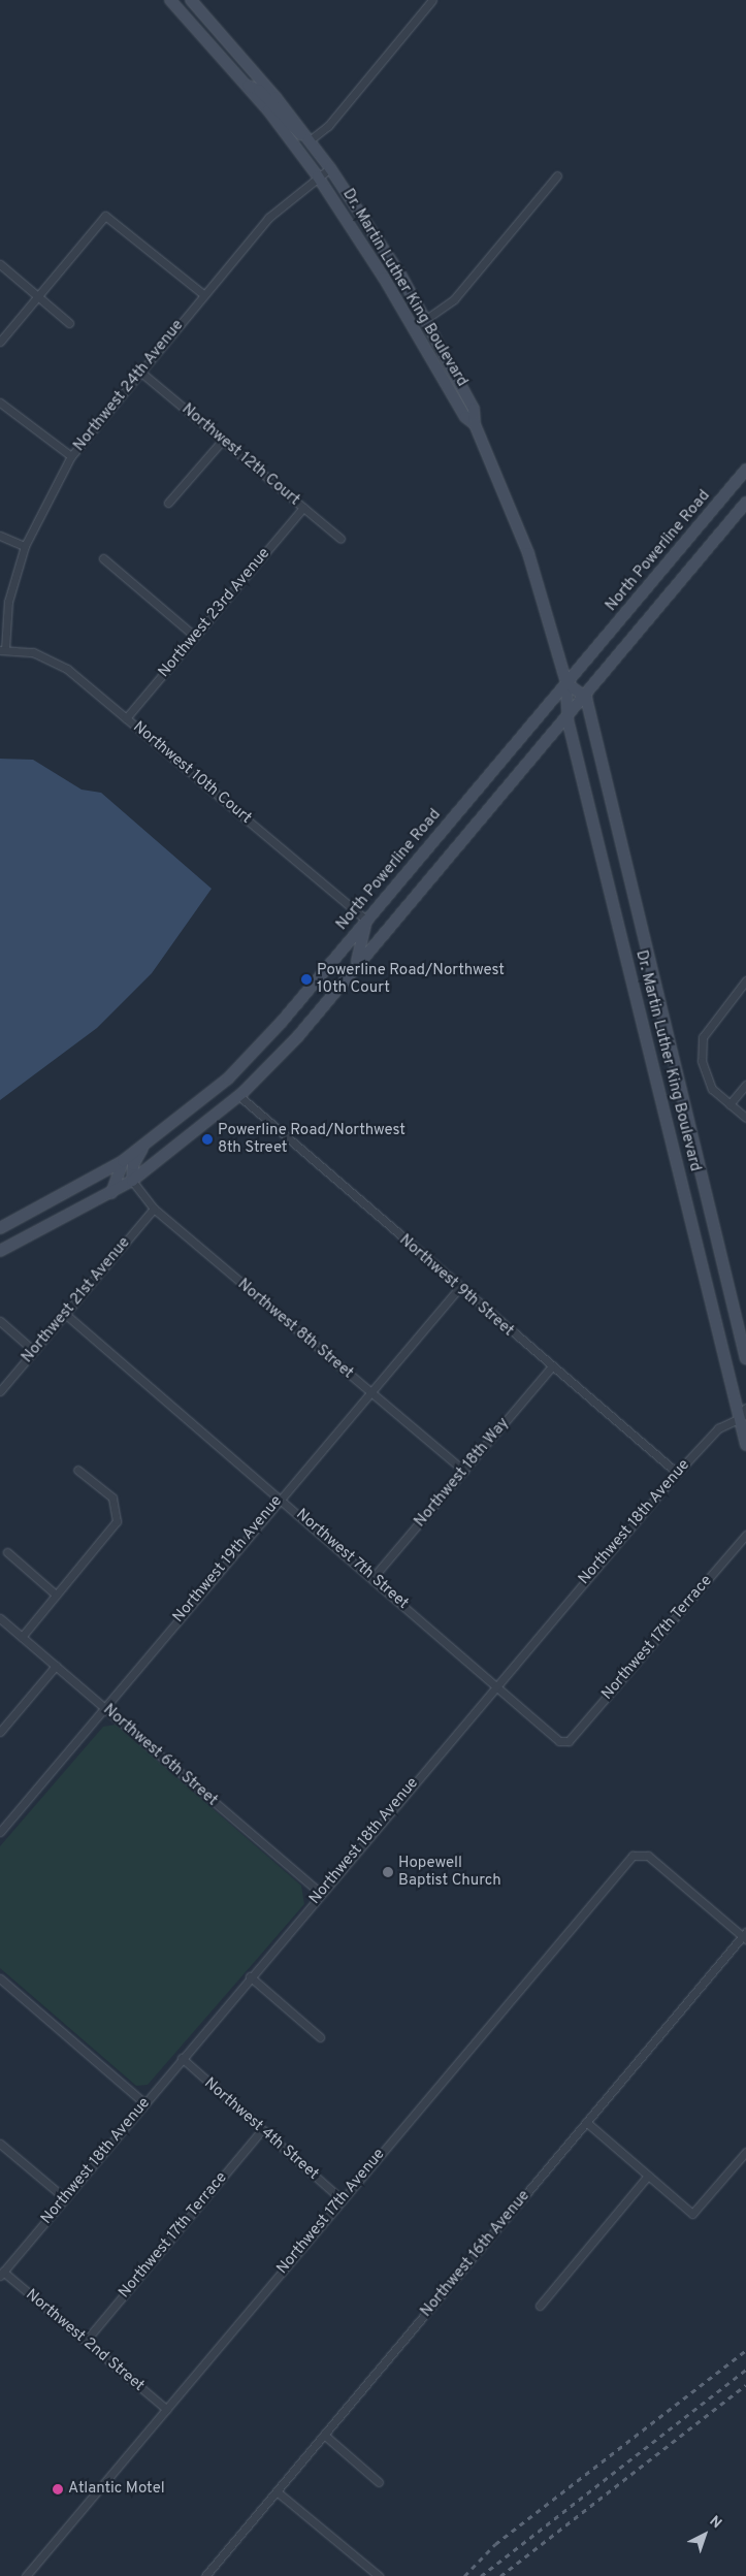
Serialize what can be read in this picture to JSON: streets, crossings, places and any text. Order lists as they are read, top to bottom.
{
  "streets": {
    "main road": ["Dr. Martin Luther King Boulevard", "North Powerline Road"],
    "street": [
      "Northwest 24th Avenue",
      "Northwest 12th Court",
      "Northwest 23rd Avenue",
      "Northwest 10th Court",
      "Northwest 9th Street",
      "Northwest 21st Avenue",
      "Northwest 8th Street",
      "Northwest 18th Way",
      "Northwest 18th Avenue",
      "Northwest 19th Avenue",
      "Northwest 7th Street",
      "Northwest 17th Terrace",
      "Northwest 6th Street",
      "Northwest 4th Street",
      "Northwest 17th Avenue",
      "Northwest 16th Avenue",
      "Northwest 2nd Street"
    ]
  },
  "crossings": [
    ["Dr. Martin Luther King Boulevard", "Northwest 24th Avenue"],
    ["Dr. Martin Luther King Boulevard", "North Powerline Road"],
    ["Dr. Martin Luther King Boulevard", "Northwest 18th Avenue"],
    ["Northwest 24th Avenue", "Northwest 12th Court"],
    ["Northwest 24th Avenue", "Northwest 10th Court"],
    ["Northwest 12th Court", "Northwest 23rd Avenue"],
    ["North Powerline Road", "Northwest 10th Court"],
    ["Northwest 23rd Avenue", "Northwest 10th Court"],
    ["Northwest 9th Street", "Northwest 18th Way"],
    ["Northwest 9th Street", "Northwest 18th Avenue"],
    ["Northwest 9th Street", "Northwest 19th Avenue"],
    ["Northwest 21st Avenue", "Northwest 8th Street"],
    ["Northwest 21st Avenue", "Northwest 7th Street"],
    ["Northwest 8th Street", "Northwest 18th Way"],
    ["Northwest 8th Street", "Northwest 19th Avenue"],
    ["Northwest 18th Way", "Northwest 7th Street"],
    ["Northwest 18th Avenue", "Northwest 7th Street"],
    ["Northwest 18th Avenue", "Northwest 6th Street"],
    ["Northwest 18th Avenue", "Northwest 4th Street"],
    ["Northwest 18th Avenue", "Northwest 2nd Street"],
    ["Northwest 19th Avenue", "Northwest 7th Street"],
    ["Northwest 19th Avenue", "Northwest 6th Street"],
    ["Northwest 7th Street", "Northwest 17th Terrace"],
    ["Northwest 17th Terrace", "Northwest 4th Street"],
    ["Northwest 17th Terrace", "Northwest 2nd Street"],
    ["Northwest 4th Street", "Northwest 17th Avenue"],
    ["Northwest 17th Avenue", "Northwest 16th Avenue"],
    ["Northwest 17th Avenue", "Northwest 2nd Street"]
  ],
  "places": [
    "Powerline Road/Northwest 10th Court",
    "Powerline Road/Northwest 8th Street",
    "Hopewell Baptist Church",
    "Atlantic Motel"
  ],
  "north": "top right"
}
